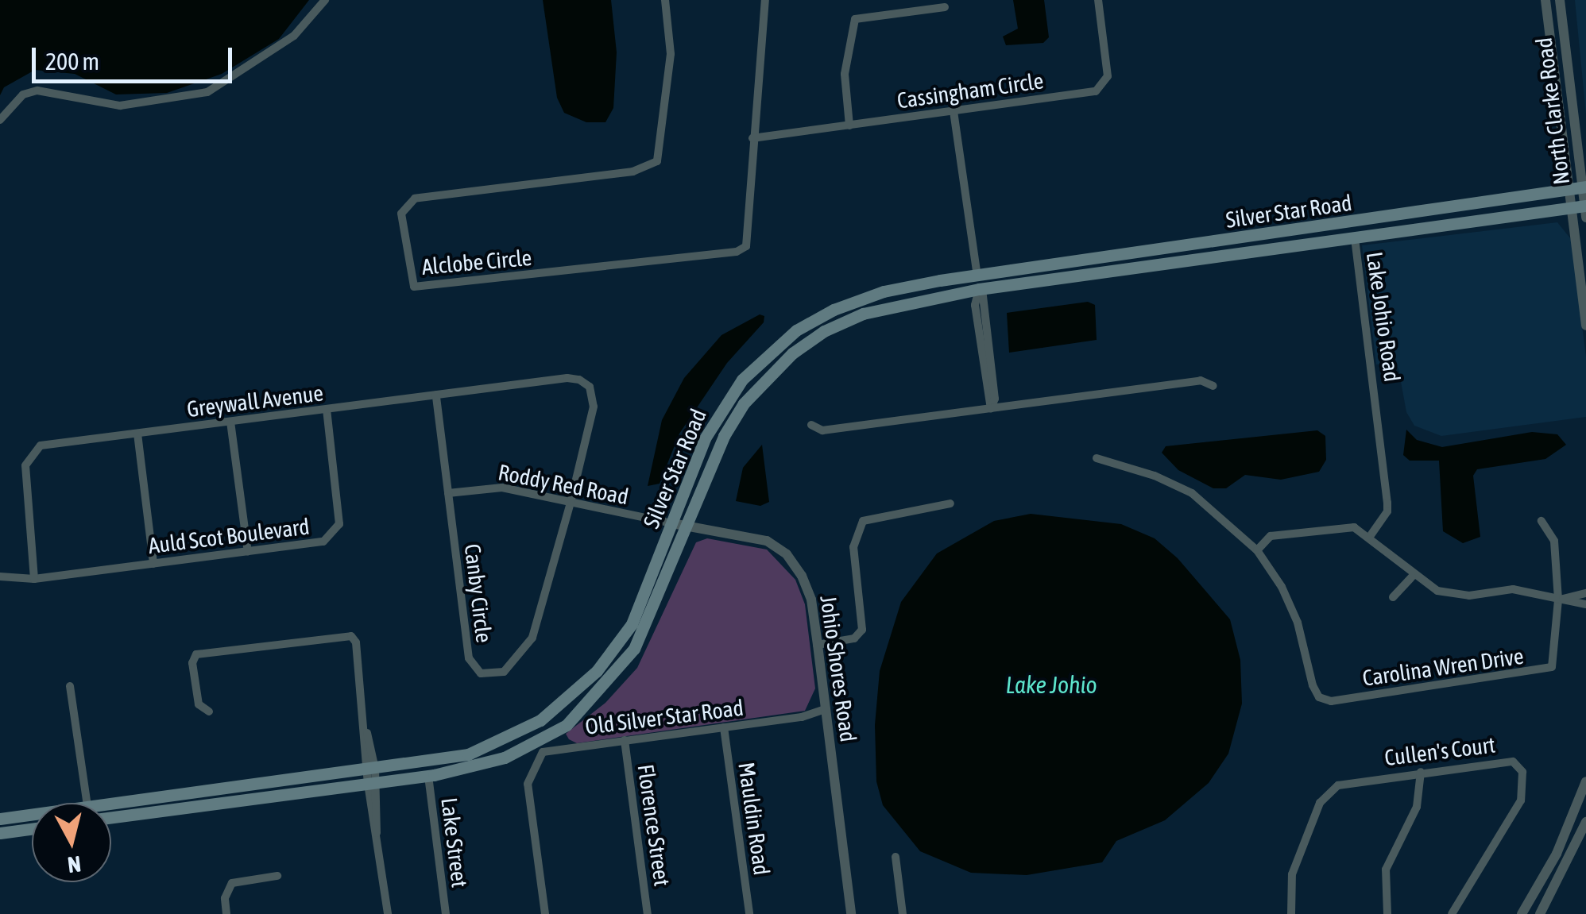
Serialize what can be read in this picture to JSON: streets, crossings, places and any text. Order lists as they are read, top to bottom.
{
  "streets": {
    "main road": ["Silver Star Road"],
    "street": [
      "Cassingham Circle",
      "North Clarke Road",
      "Alclobe Circle",
      "Lake Johio Road",
      "Greywall Avenue",
      "Roddy Red Road",
      "Auld Scot Boulevard",
      "Canby Circle",
      "Carolina Wren Drive",
      "Johio Shores Road",
      "Old Silver Star Road",
      "Cullen's Court",
      "Mauldin Road",
      "Florence Street",
      "Lake Street"
    ]
  },
  "crossings": [
    ["Cassingham Circle", "Alclobe Circle"],
    ["North Clarke Road", "Silver Star Road"],
    ["Silver Star Road", "Lake Johio Road"],
    ["Silver Star Road", "Roddy Red Road"],
    ["Silver Star Road", "Johio Shores Road"],
    ["Silver Star Road", "Lake Street"],
    ["Greywall Avenue", "Auld Scot Boulevard"],
    ["Greywall Avenue", "Canby Circle"],
    ["Roddy Red Road", "Canby Circle"],
    ["Roddy Red Road", "Johio Shores Road"],
    ["Johio Shores Road", "Old Silver Star Road"],
    ["Old Silver Star Road", "Mauldin Road"],
    ["Old Silver Star Road", "Florence Street"]
  ],
  "water": ["Lake Johio"],
  "scale_bar": "200 m",
  "north": "bottom"
}
